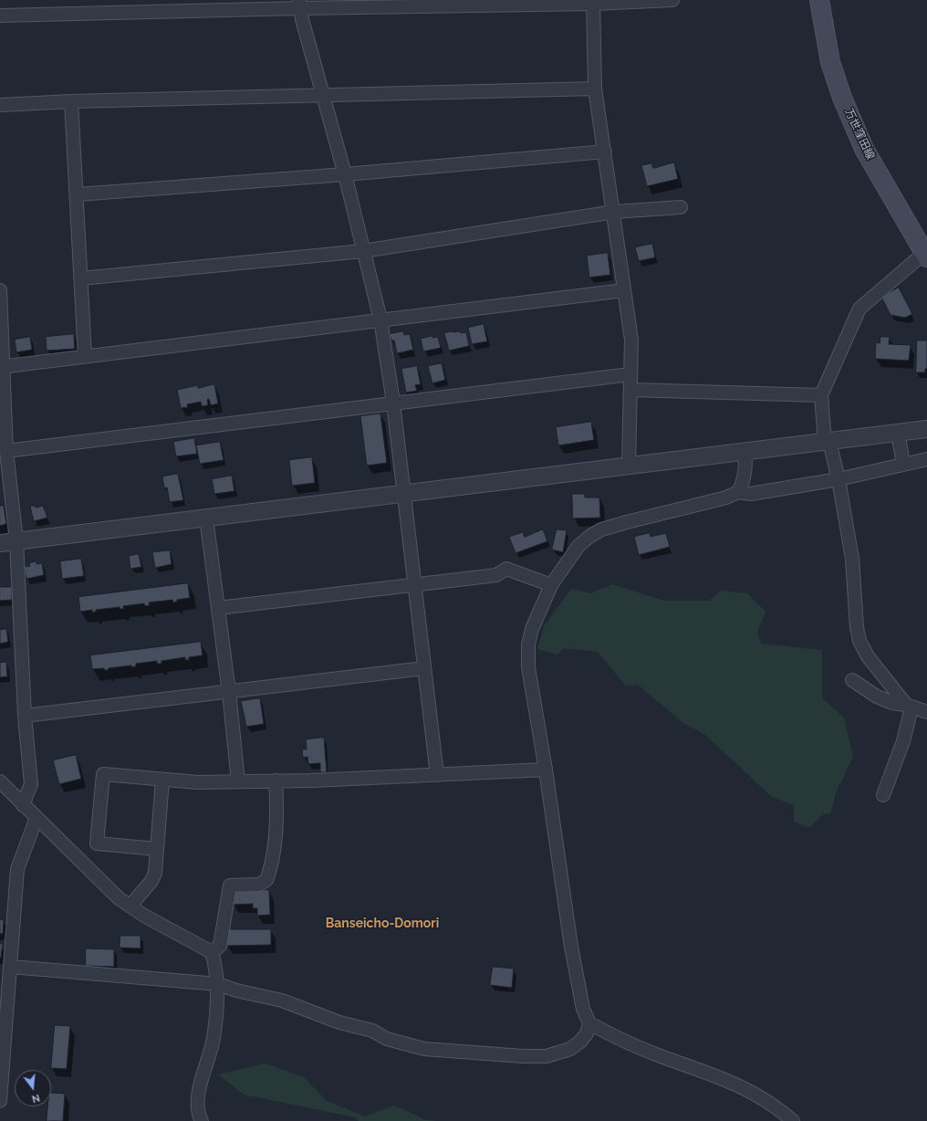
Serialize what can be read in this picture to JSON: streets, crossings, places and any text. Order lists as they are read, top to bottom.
{
  "streets": {
    "main road": ["万世窪田線"]
  },
  "districts": ["Banseicho-Domori"],
  "north": "bottom"
}
